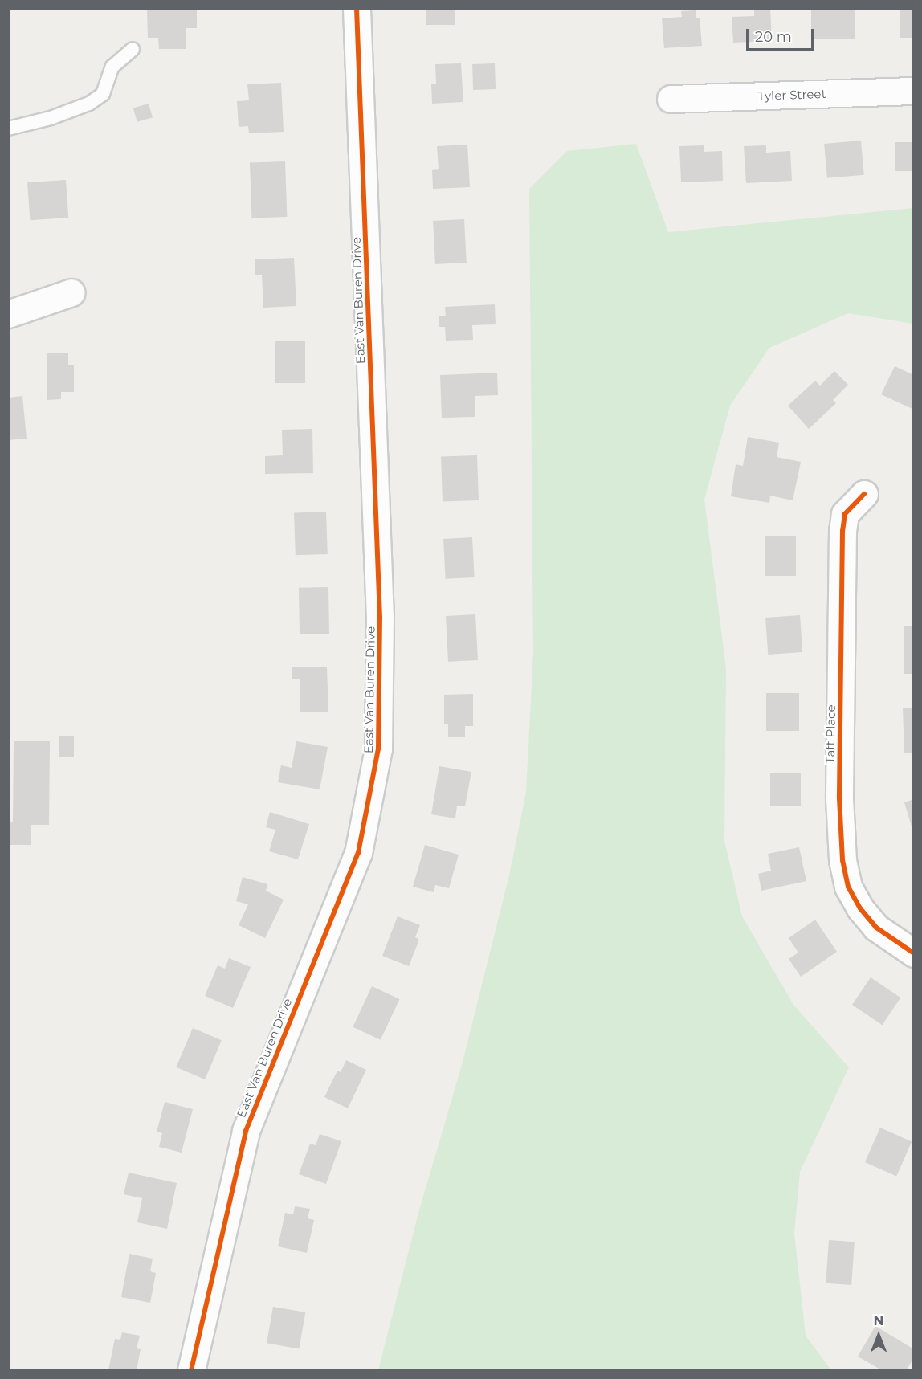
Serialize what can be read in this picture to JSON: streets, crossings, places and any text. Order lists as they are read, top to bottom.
{
  "streets": {
    "street": ["Tyler Street", "East Van Buren Drive", "Taft Place"]
  },
  "scale_bar": "20 m",
  "north": "top"
}
